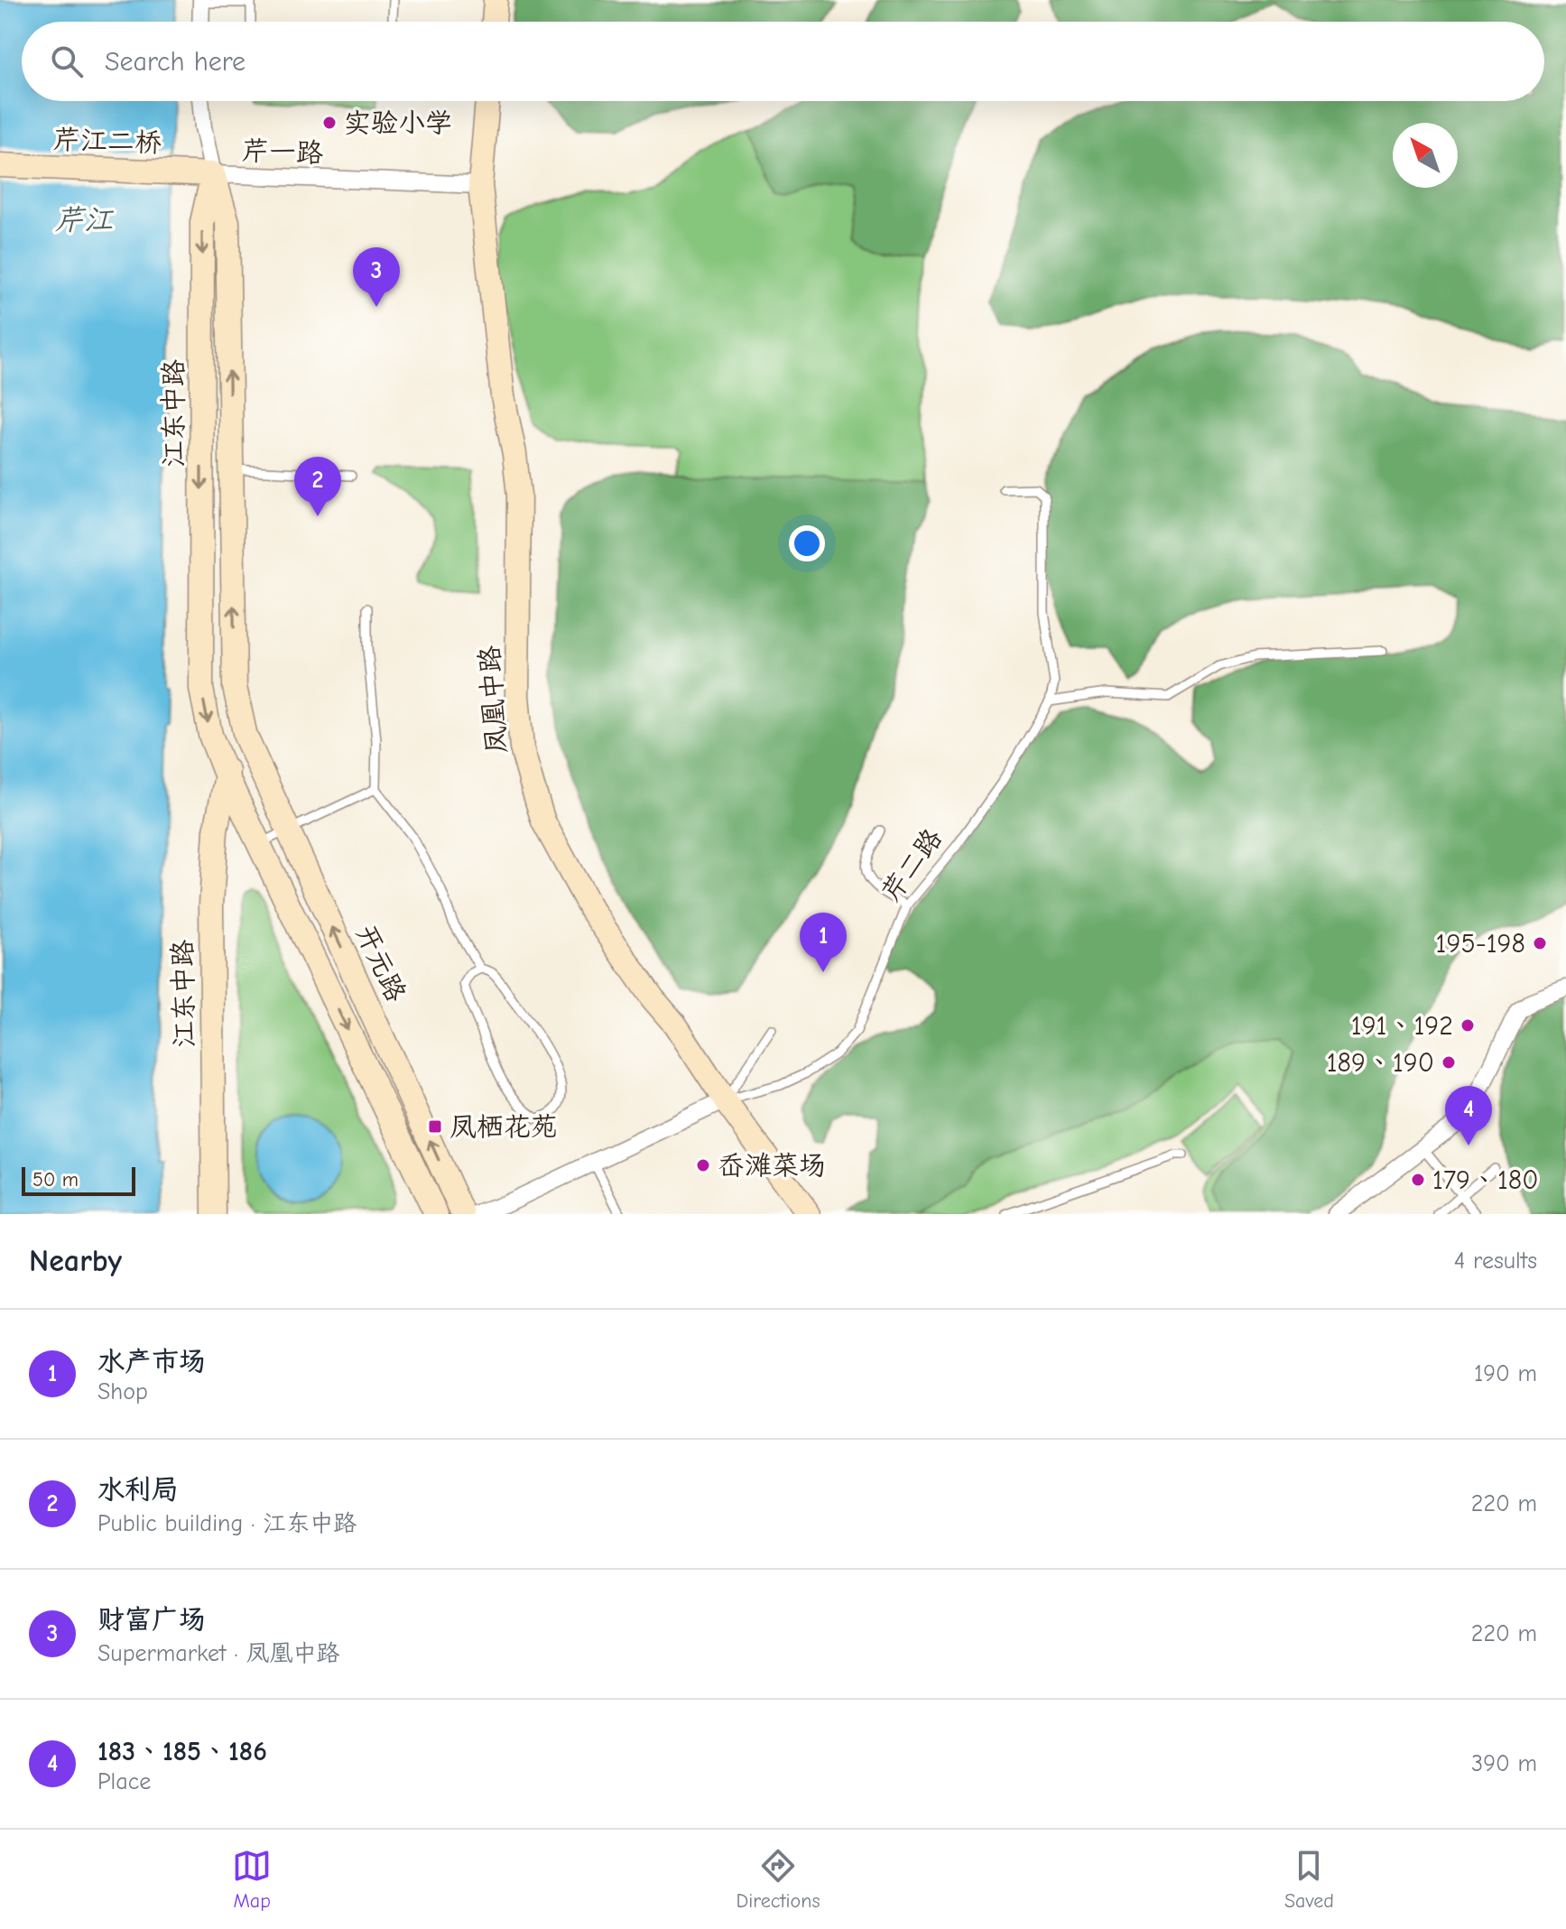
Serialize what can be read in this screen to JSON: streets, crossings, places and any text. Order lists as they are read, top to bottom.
{
  "streets": {
    "main road": [
      "芹江二桥",
      "江东中路",
      "凤凰中路",
      "开元路"
    ],
    "street": ["芹一路", "芹二路"]
  },
  "crossings": [
    ["芹江二桥", "芹一路"],
    ["芹江二桥", "江东中路"],
    ["芹一路", "江东中路"],
    ["芹一路", "凤凰中路"],
    ["江东中路", "开元路"],
    ["凤凰中路", "芹二路"]
  ],
  "water": ["芹江"],
  "places": {
    "other": [
      "实验小学",
      "195-198",
      "191、192",
      "189、190",
      "岙滩菜场",
      "179、180"
    ],
    "transit": ["凤栖花苑"]
  },
  "scale_bar": "50 m",
  "north": "top left",
  "page": {
    "search": "Search here",
    "pins": [
      "3",
      "2",
      "1",
      "4"
    ],
    "scale": "50 m",
    "heading": ["Nearby", "4 results"],
    "list": [
      {
        "mark": "1",
        "name": "水产市场",
        "note": "Shop",
        "value": "190 m"
      },
      {
        "mark": "2",
        "name": "水利局",
        "note": "Public building · 江东中路",
        "value": "220 m"
      },
      {
        "mark": "3",
        "name": "财富广场",
        "note": "Supermarket · 凤凰中路",
        "value": "220 m"
      },
      {
        "mark": "4",
        "name": "183、185、186",
        "note": "Place",
        "value": "390 m"
      }
    ],
    "nav": ["Map", "Directions", "Saved"]
  }
}
